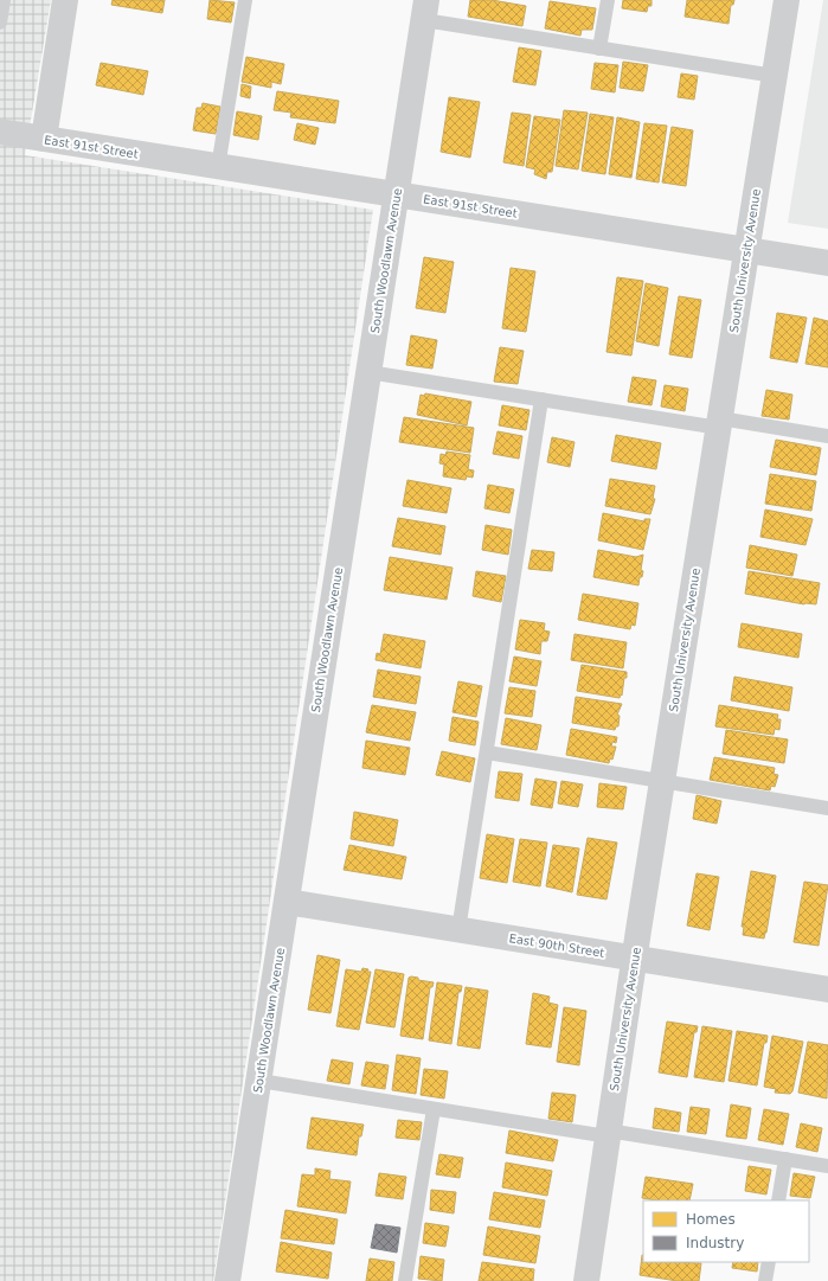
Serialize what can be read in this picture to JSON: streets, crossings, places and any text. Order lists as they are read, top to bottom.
{
  "streets": {
    "street": [
      "East 91st Street",
      "South Woodlawn Avenue",
      "South University Avenue",
      "East 90th Street"
    ]
  },
  "crossings": [
    ["East 91st Street", "South Woodlawn Avenue"],
    ["East 91st Street", "South University Avenue"],
    ["South Woodlawn Avenue", "East 90th Street"],
    ["South University Avenue", "East 90th Street"]
  ],
  "legend": ["Homes", "Industry"]
}
